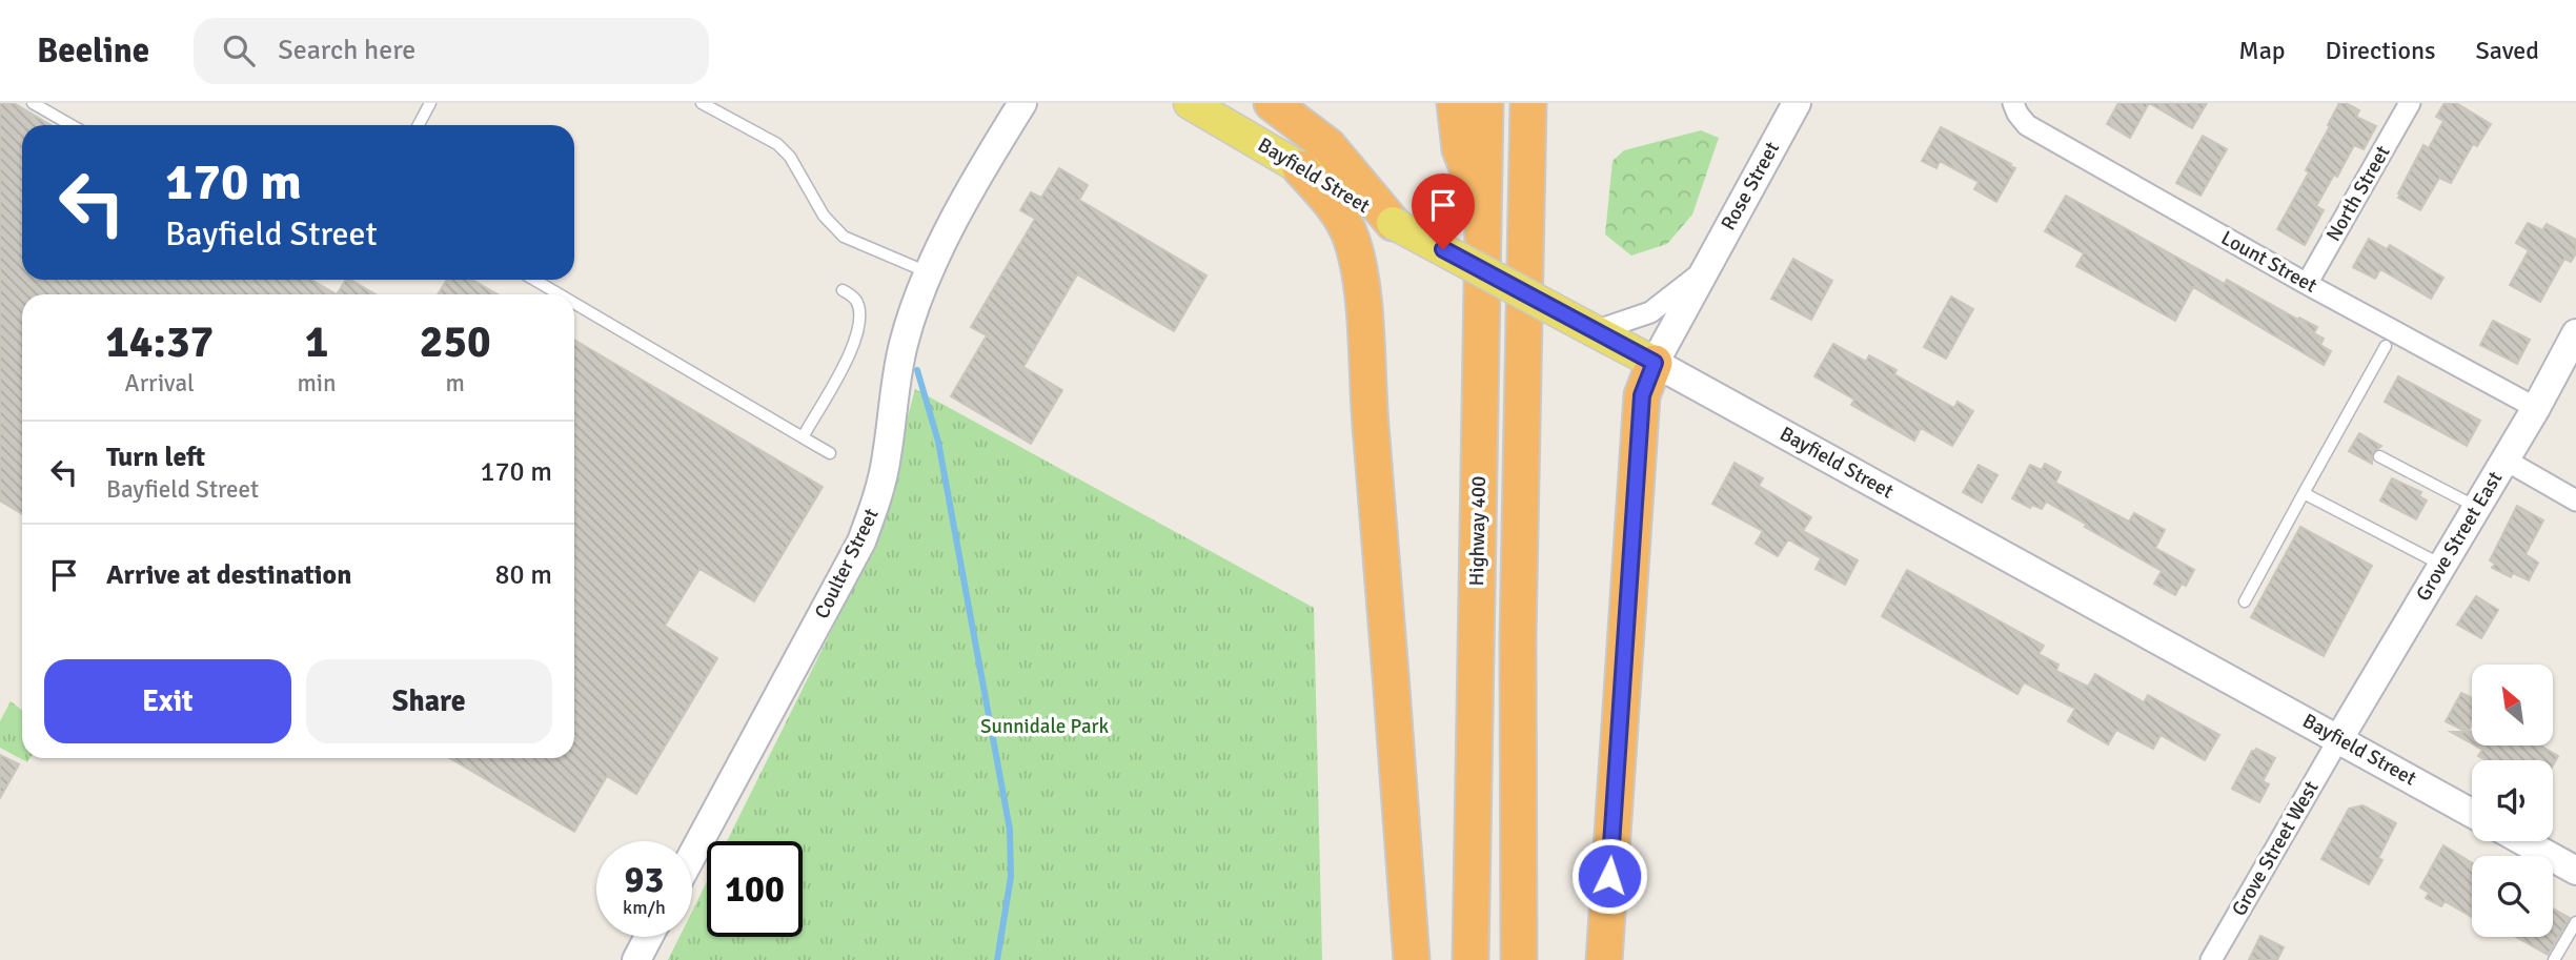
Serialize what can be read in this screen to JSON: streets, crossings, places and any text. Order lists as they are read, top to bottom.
{
  "streets": {
    "highway": ["Highway 400"],
    "main road": ["Bayfield Street"],
    "street": [
      "Rose Street",
      "North Street",
      "Lount Street",
      "Grove Street East",
      "Coulter Street",
      "Grove Street West"
    ]
  },
  "crossings": [
    ["Bayfield Street", "Rose Street"],
    ["Bayfield Street", "Grove Street East"],
    ["Bayfield Street", "Grove Street West"],
    ["North Street", "Lount Street"],
    ["Lount Street", "Grove Street East"],
    ["Grove Street East", "Grove Street West"]
  ],
  "parks": ["Sunnidale Park"],
  "north": "top left",
  "page": {
    "header": "Beeline",
    "search": "Search here",
    "nav": ["Map", "Directions", "Saved"],
    "turn": ["170 m", "Bayfield Street"],
    "eta": [
      "14:37",
      "Arrival",
      "1",
      "min",
      "250",
      "m"
    ],
    "list": [
      {
        "name": "Turn left",
        "note": "Bayfield Street",
        "value": "170 m"
      },
      {
        "name": "Arrive at destination",
        "value": "80 m"
      }
    ],
    "buttons": ["Exit", "Share"],
    "speed": "93 km/h",
    "limit": "100"
  }
}
